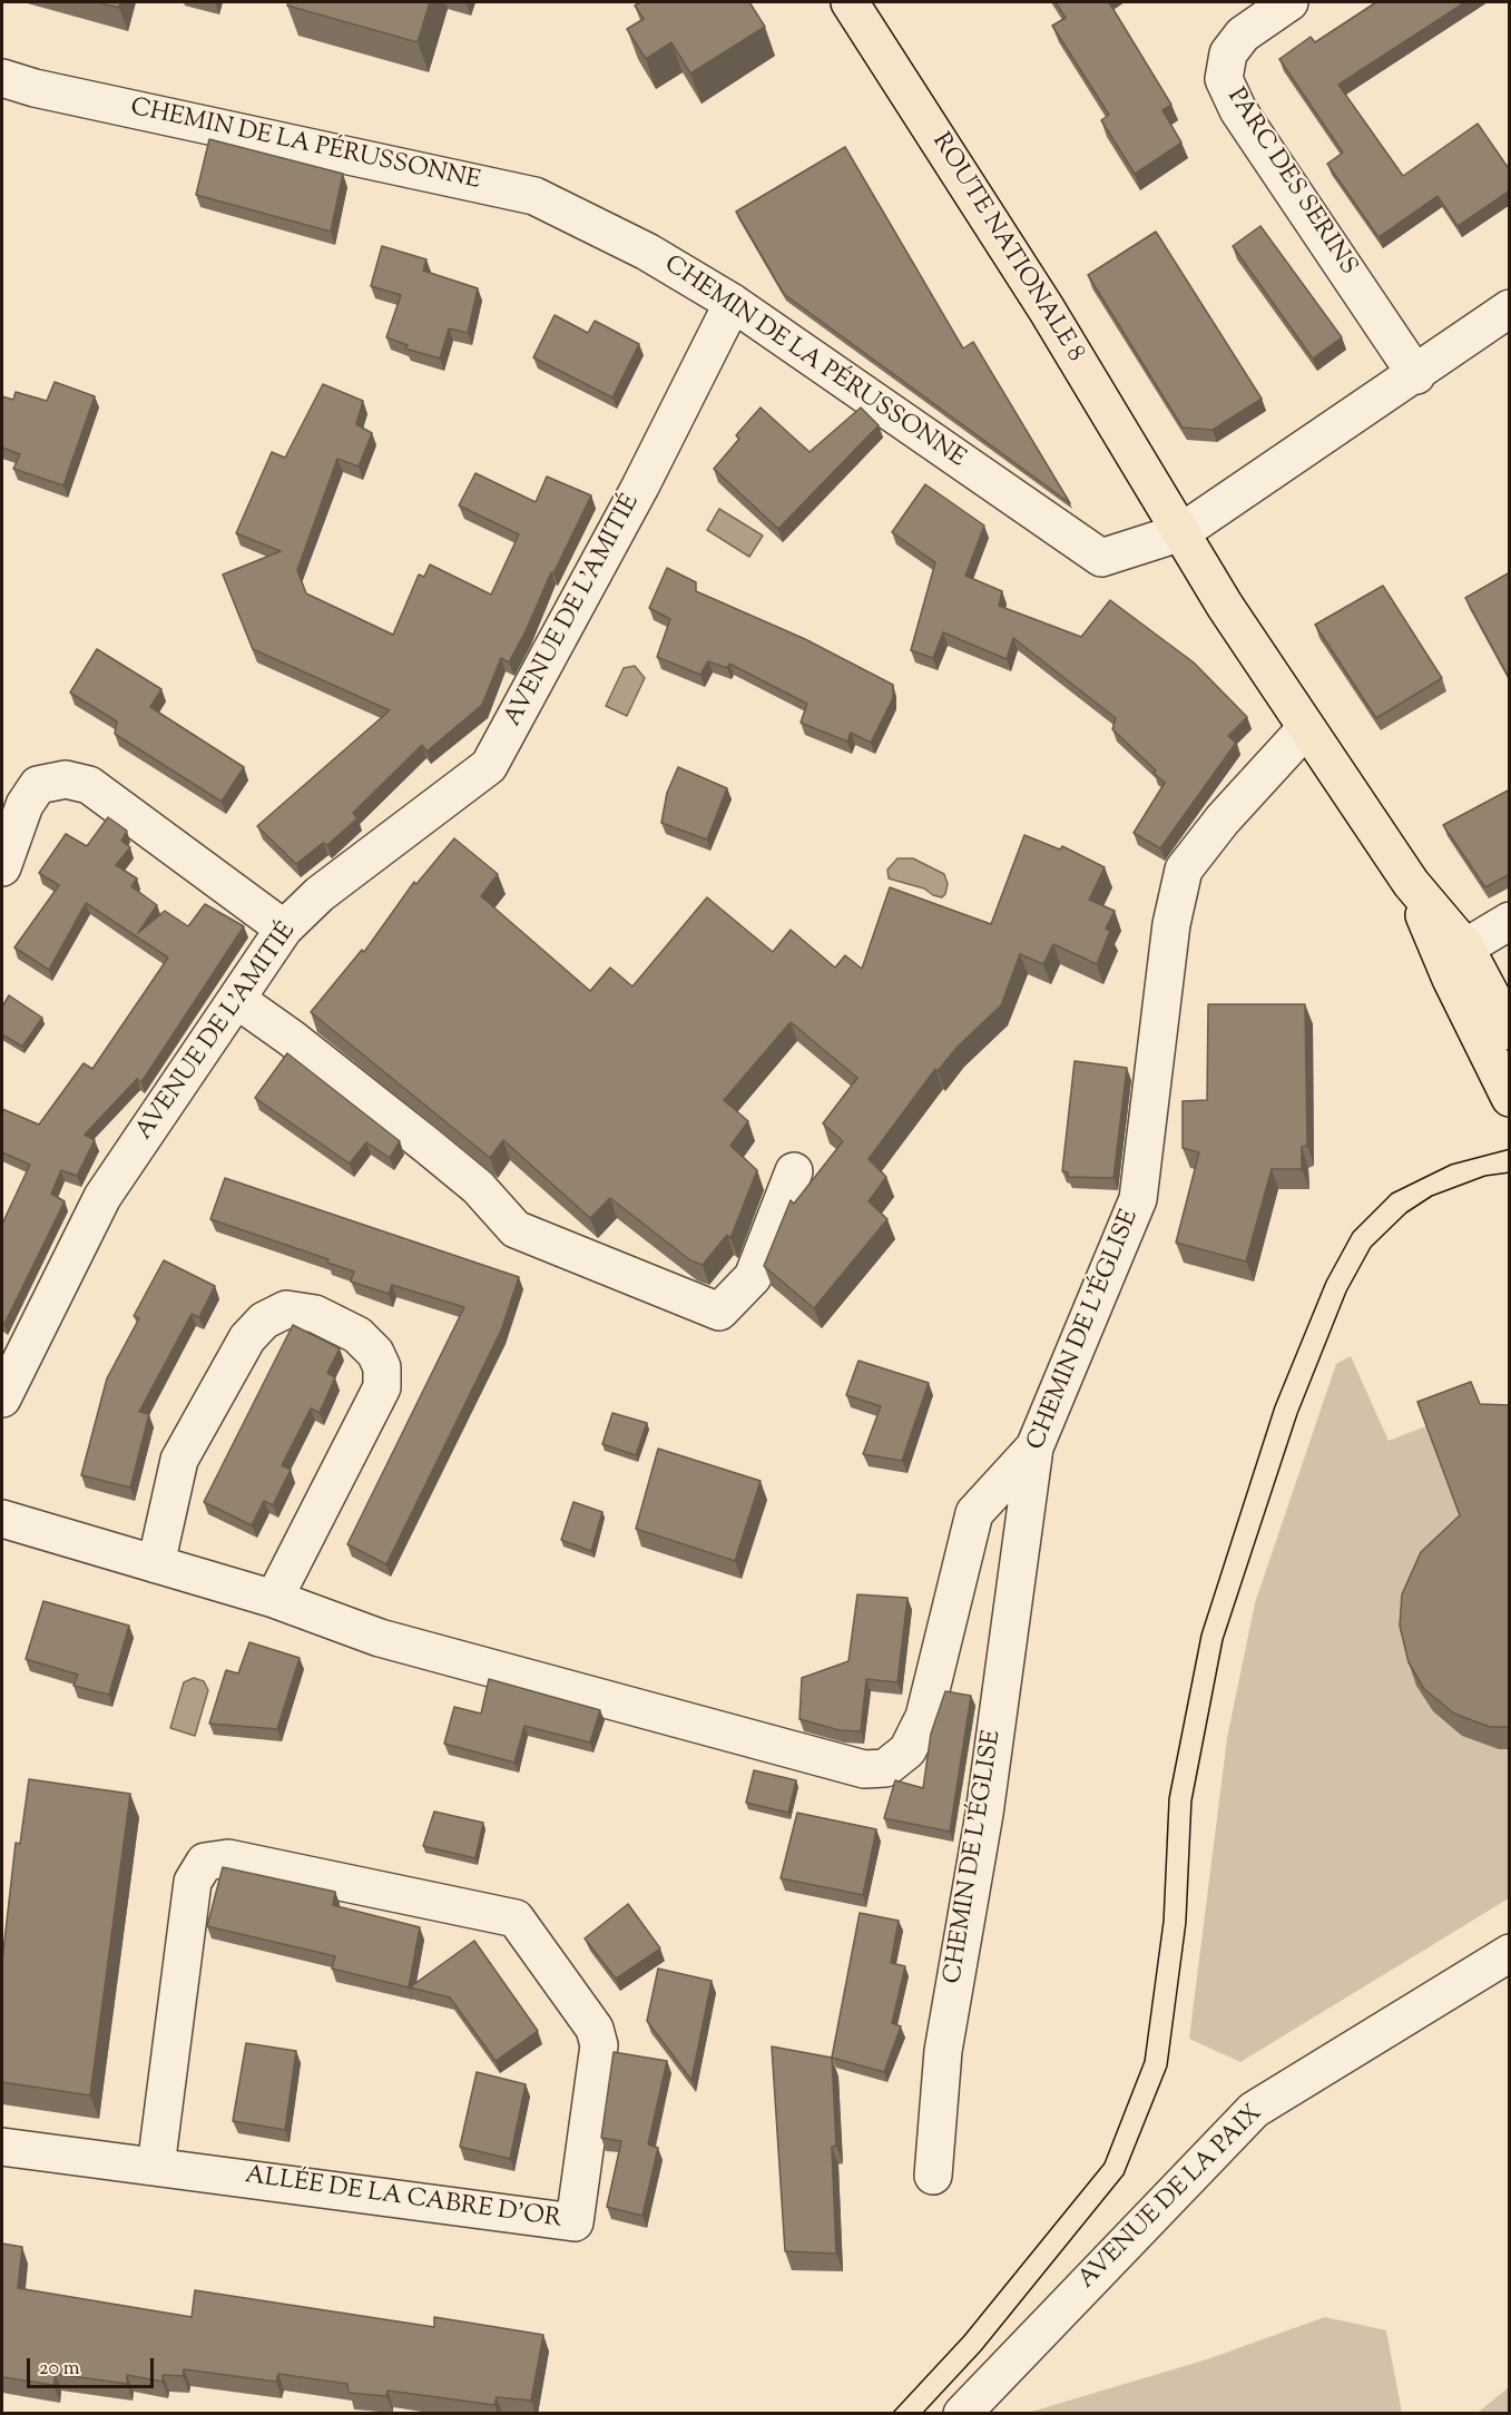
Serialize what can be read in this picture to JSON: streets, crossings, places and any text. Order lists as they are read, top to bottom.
{
  "streets": {
    "main road": ["ROUTE NATIONALE 8"],
    "street": [
      "CHEMIN DE LA PÉRUSSONNE",
      "PARC DES SERINS",
      "AVENUE DE L'AMITIÉ",
      "CHEMIN DE L'ÉGLISE",
      "AVENUE DE LA PAIX",
      "ALLÉE DE LA CABRE D'OR"
    ]
  },
  "crossings": [
    ["CHEMIN DE LA PÉRUSSONNE", "ROUTE NATIONALE 8"],
    ["CHEMIN DE LA PÉRUSSONNE", "AVENUE DE L'AMITIÉ"],
    ["ROUTE NATIONALE 8", "CHEMIN DE L'ÉGLISE"]
  ],
  "scale_bar": "20 m"
}
